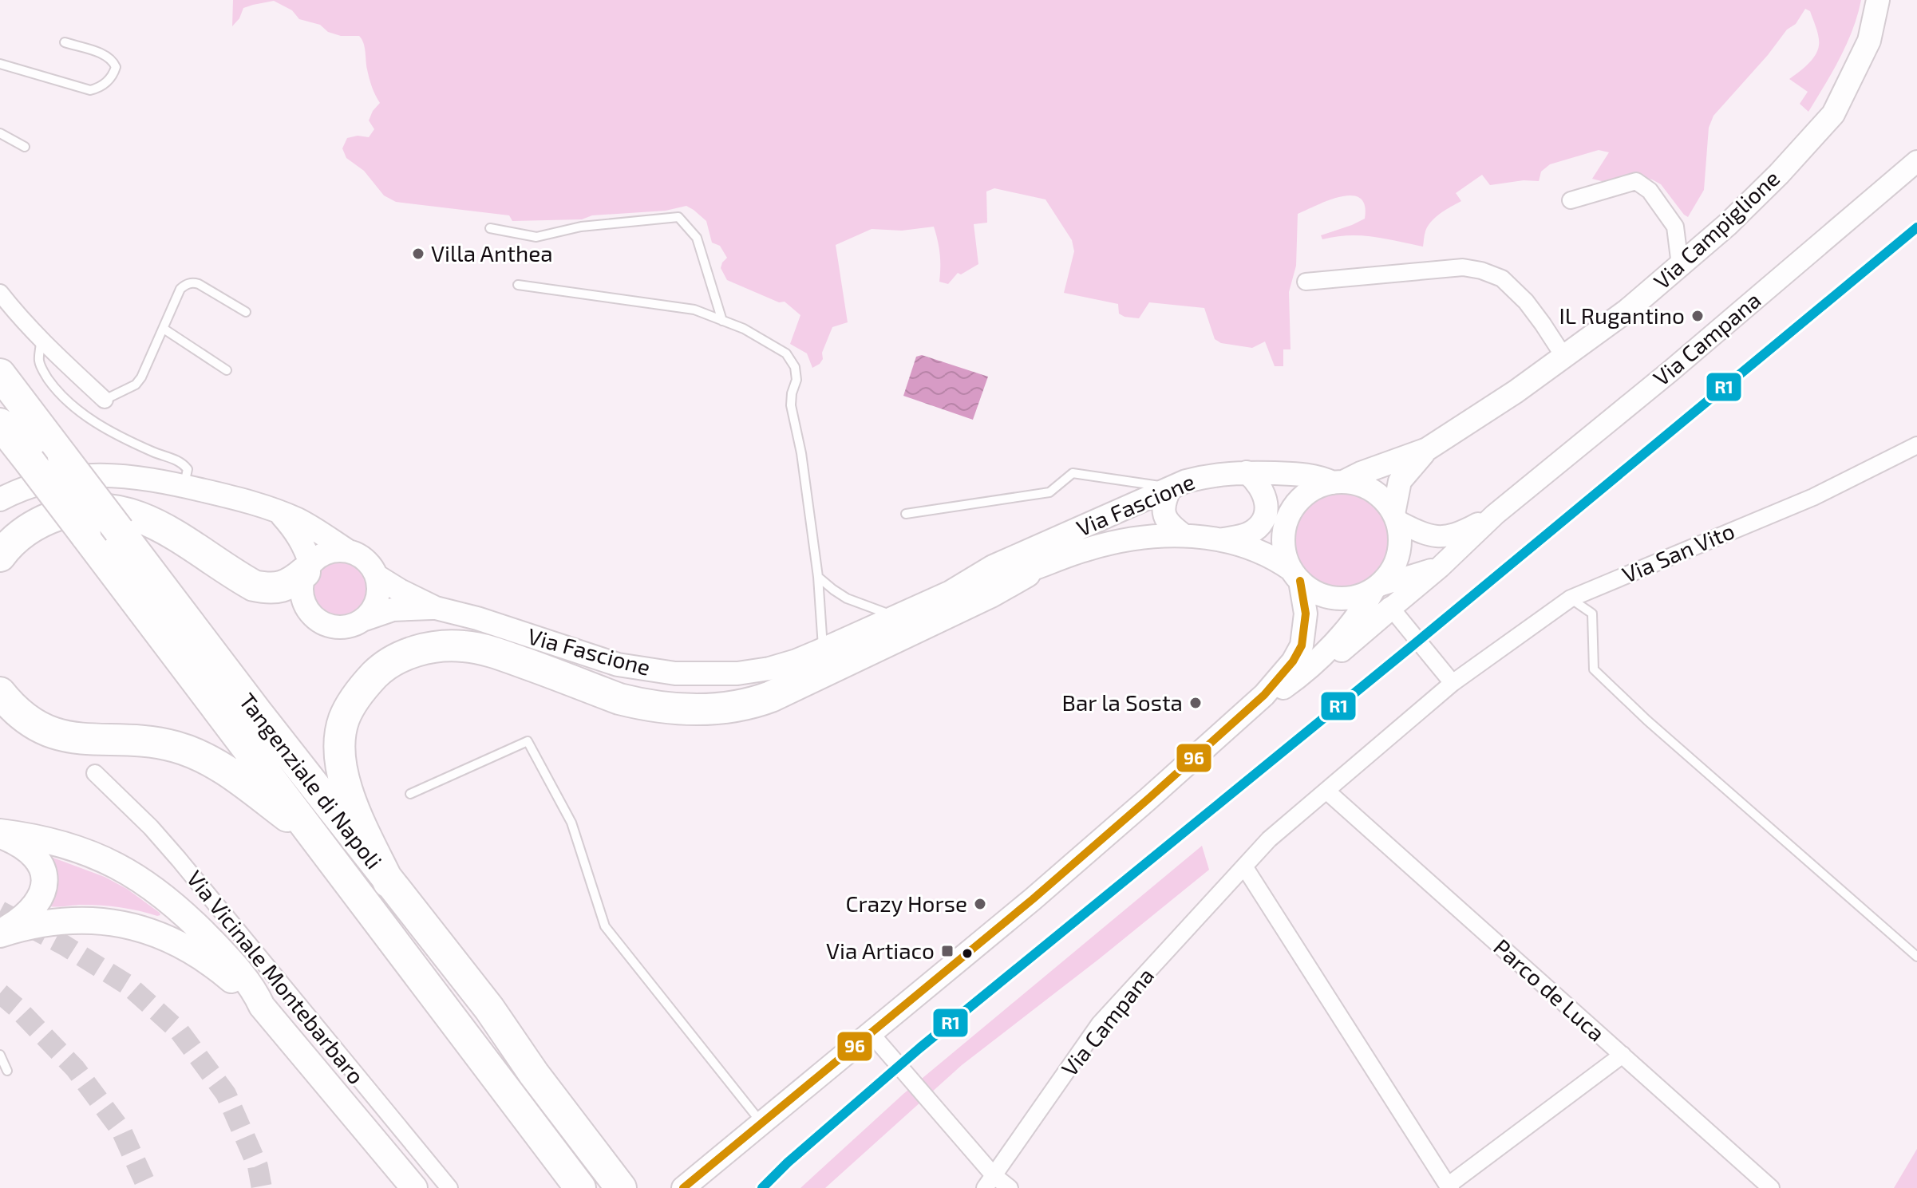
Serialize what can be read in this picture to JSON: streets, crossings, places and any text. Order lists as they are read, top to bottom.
{
  "streets": {
    "highway": ["Tangenziale di Napoli"],
    "main road": ["Via Campiglione", "Via Fascione"],
    "street": [
      "Via Campana",
      "Via San Vito",
      "Via Vicinale Montebarbaro",
      "Parco de Luca"
    ]
  },
  "crossings": [
    ["Via Campiglione", "Via Campana"],
    ["Via Campiglione", "Via Fascione"],
    ["Via Campana", "Via Fascione"],
    ["Via Campana", "Via San Vito"],
    ["Via Campana", "Parco de Luca"],
    ["Via San Vito", "Parco de Luca"]
  ],
  "places": {
    "other": [
      "Villa Anthea",
      "IL Rugantino",
      "Bar la Sosta",
      "Crazy Horse"
    ],
    "transit": ["Via Artiaco"]
  },
  "lines": ["transit line R1", "transit line 96"]
}
